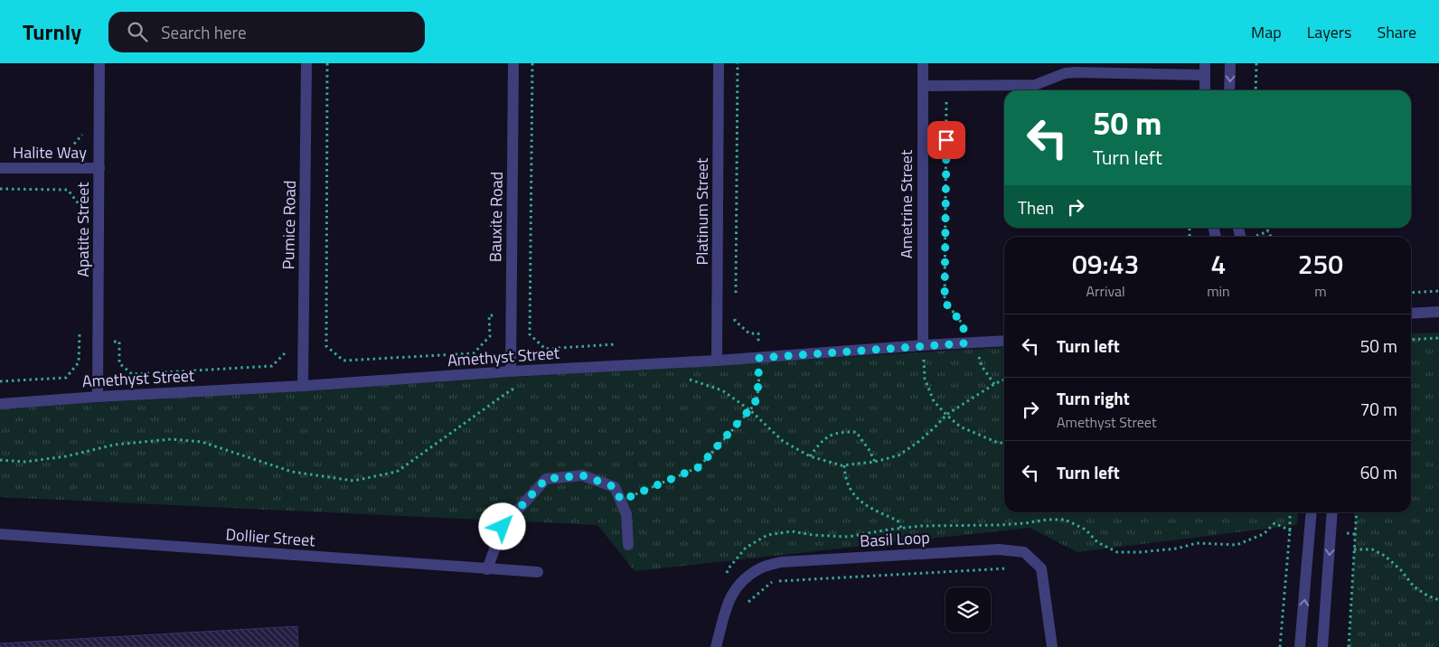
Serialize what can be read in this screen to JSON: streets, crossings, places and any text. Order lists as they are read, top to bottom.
{
  "streets": {
    "street": [
      "Halite Way",
      "Ametrine Street",
      "Platinum Street",
      "Bauxite Road",
      "Pumice Road",
      "Apatite Street",
      "Amethyst Street",
      "Dollier Street",
      "Basil Loop"
    ]
  },
  "crossings": [
    ["Halite Way", "Apatite Street"],
    ["Ametrine Street", "Amethyst Street"],
    ["Platinum Street", "Amethyst Street"],
    ["Bauxite Road", "Amethyst Street"],
    ["Pumice Road", "Amethyst Street"],
    ["Apatite Street", "Amethyst Street"]
  ],
  "page": {
    "header": "Turnly",
    "search": "Search here",
    "nav": ["Map", "Layers", "Share"],
    "turn": ["50 m", "Turn left"],
    "then": "Then",
    "eta": [
      "09:43",
      "Arrival",
      "4",
      "min",
      "250",
      "m"
    ],
    "list": [
      {
        "name": "Turn left",
        "value": "50 m"
      },
      {
        "name": "Turn right",
        "note": "Amethyst Street",
        "value": "70 m"
      },
      {
        "name": "Turn left",
        "value": "60 m"
      }
    ]
  }
}
